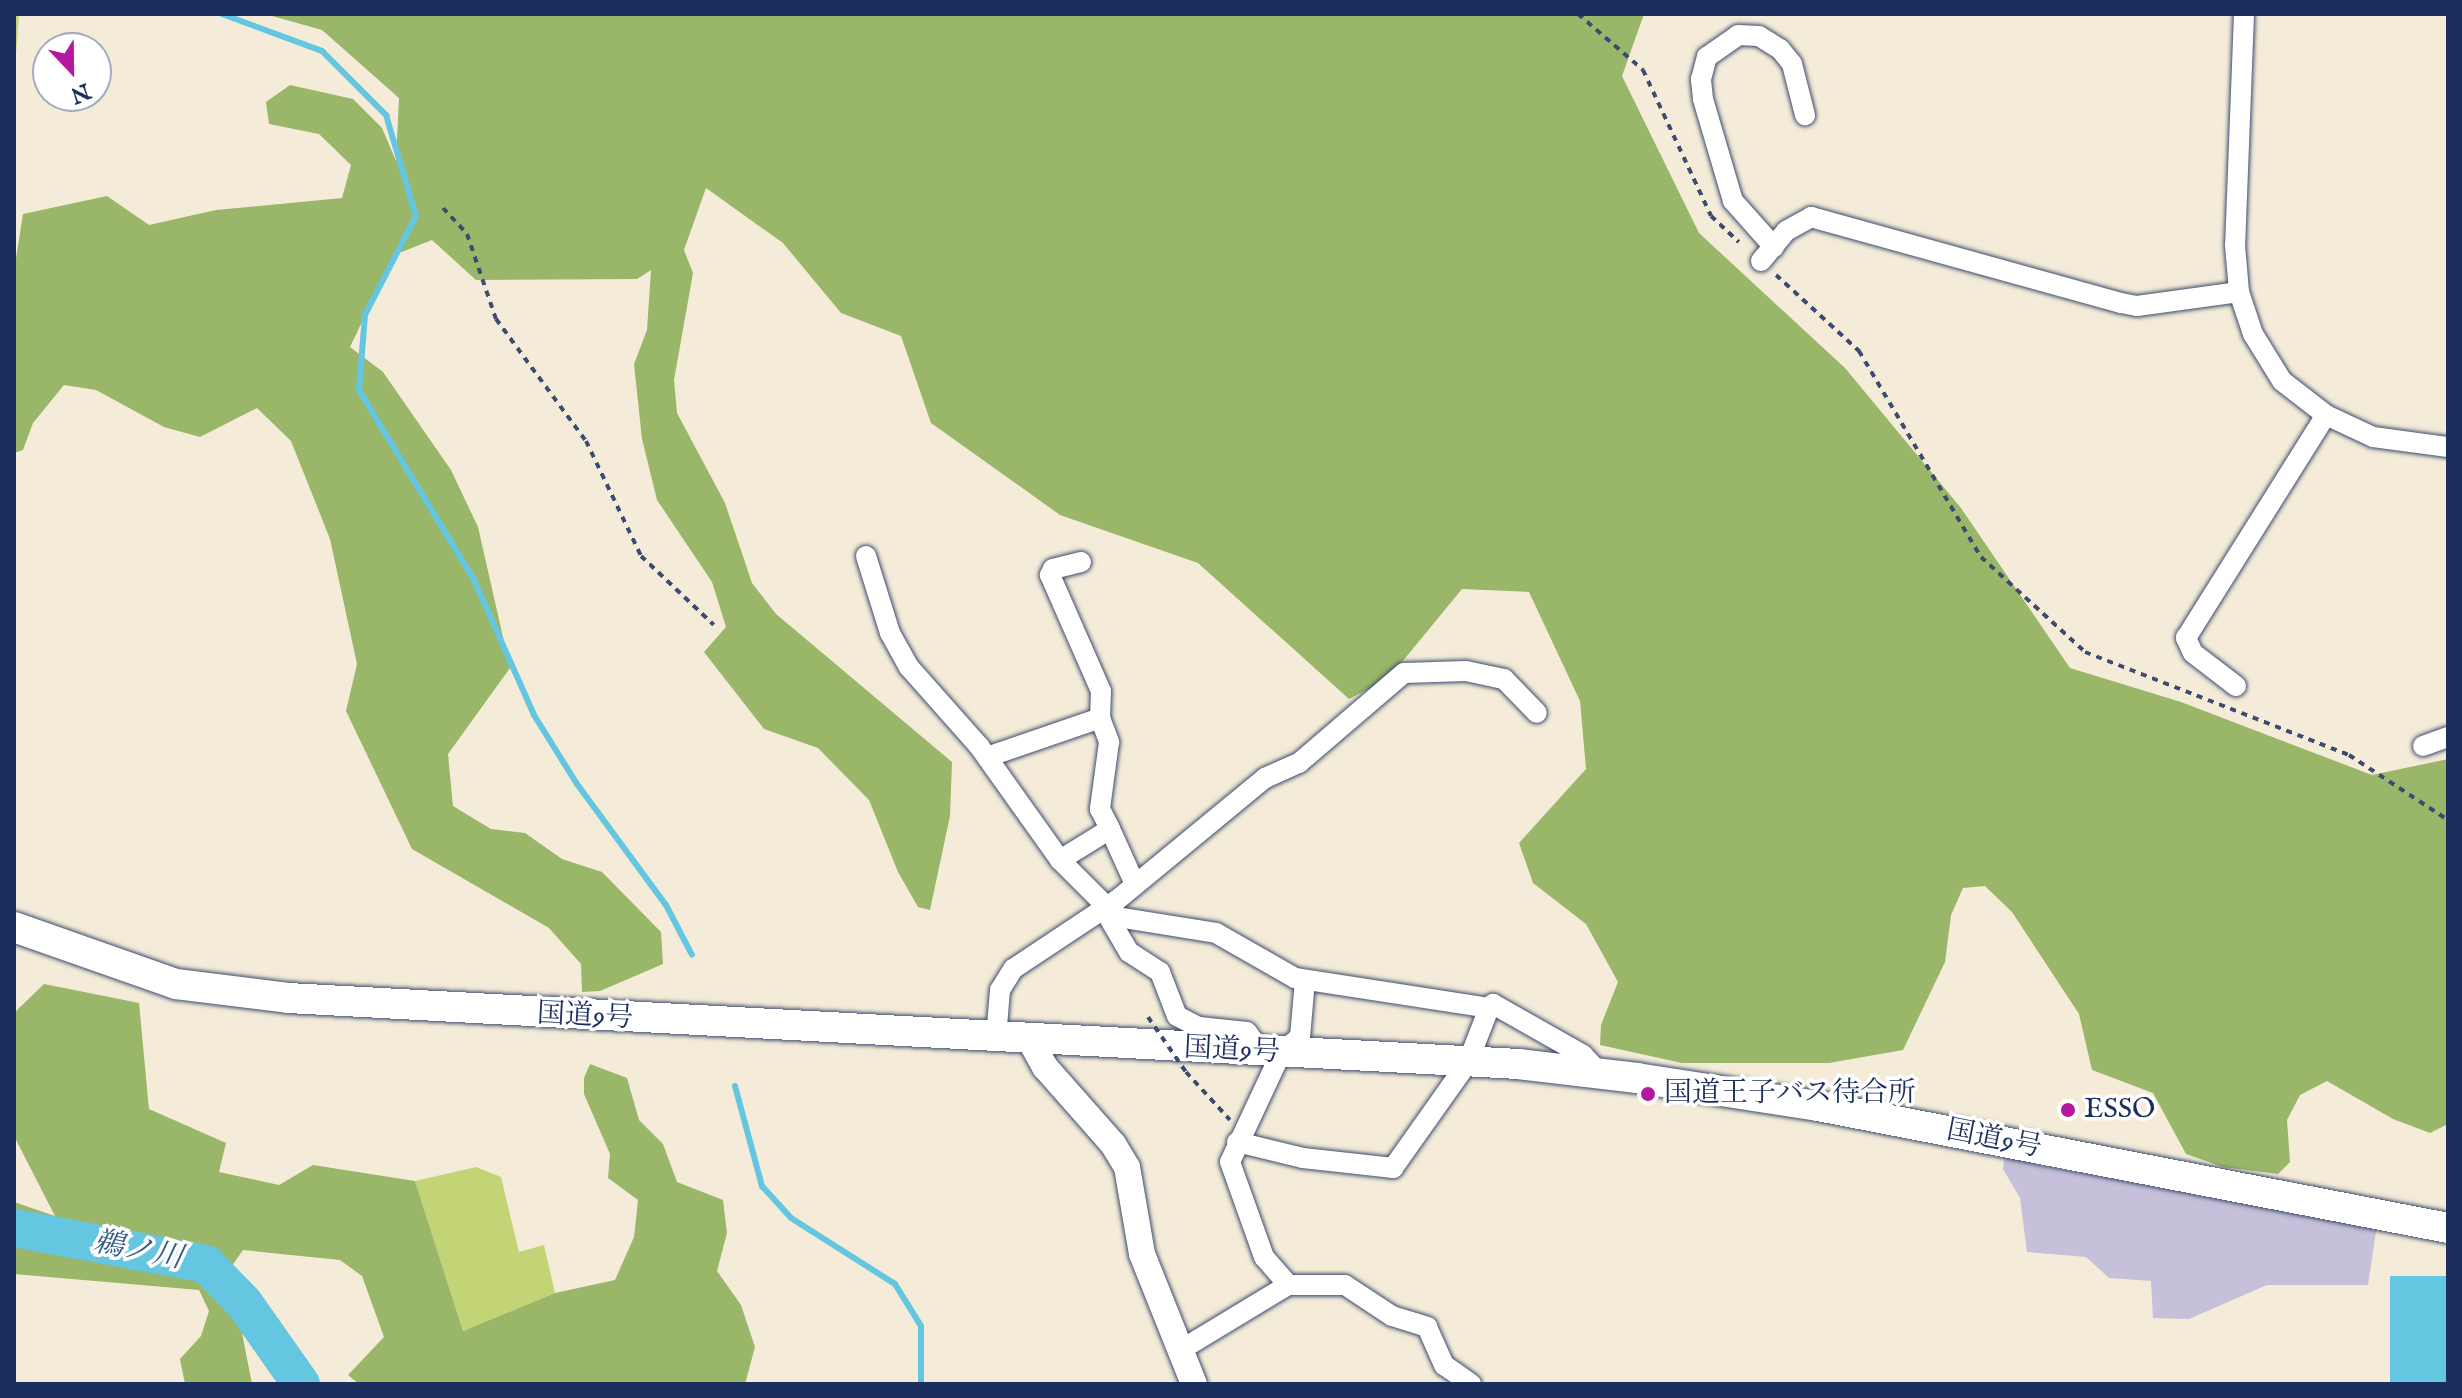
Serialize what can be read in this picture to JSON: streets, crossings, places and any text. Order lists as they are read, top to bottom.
{
  "streets": {
    "highway": ["国道9号"]
  },
  "water": ["鵜ノ川"],
  "places": ["国道王子バス待合所", "ESSO"],
  "north": "bottom"
}
